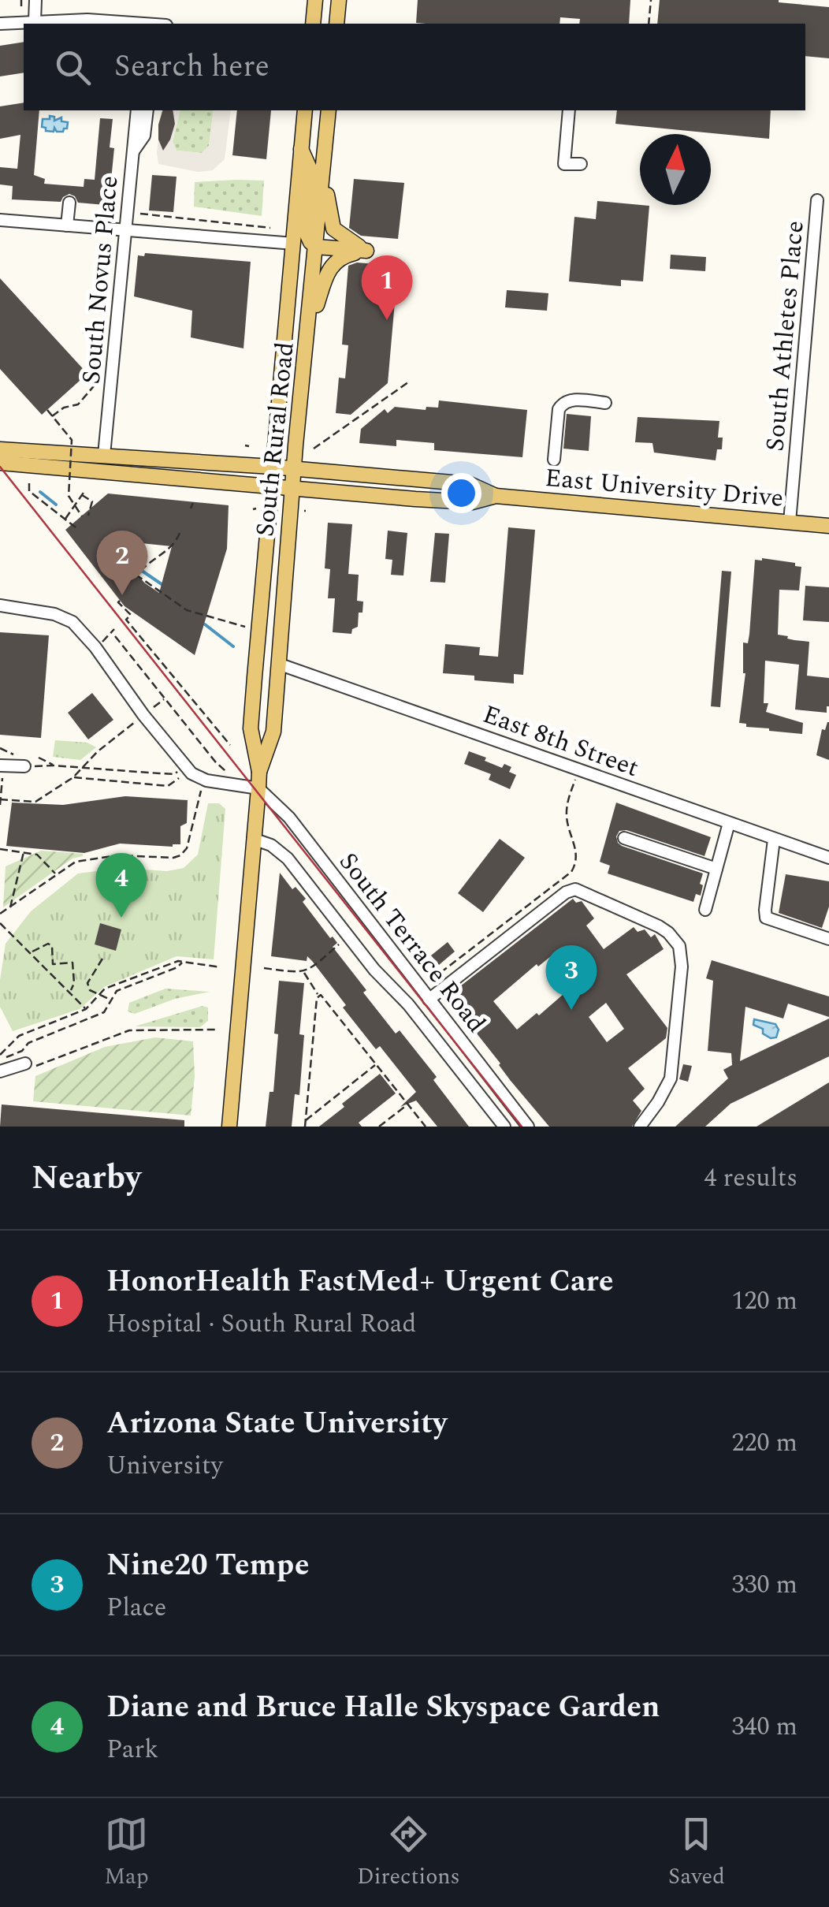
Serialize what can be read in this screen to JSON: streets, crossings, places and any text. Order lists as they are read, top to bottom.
{
  "streets": {
    "main road": ["South Rural Road", "East University Drive"],
    "street": [
      "South Novus Place",
      "South Athletes Place",
      "East 8th Street",
      "South Terrace Road"
    ]
  },
  "crossings": [
    ["South Novus Place", "East University Drive"],
    ["South Athletes Place", "East University Drive"],
    ["South Rural Road", "East University Drive"],
    ["South Rural Road", "East 8th Street"],
    ["South Rural Road", "South Terrace Road"]
  ],
  "north": "top",
  "page": {
    "search": "Search here",
    "pins": [
      "1",
      "2",
      "4",
      "3"
    ],
    "heading": ["Nearby", "4 results"],
    "list": [
      {
        "mark": "1",
        "name": "HonorHealth FastMed+ Urgent Care",
        "note": "Hospital · South Rural Road",
        "value": "120 m"
      },
      {
        "mark": "2",
        "name": "Arizona State University",
        "note": "University",
        "value": "220 m"
      },
      {
        "mark": "3",
        "name": "Nine20 Tempe",
        "note": "Place",
        "value": "330 m"
      },
      {
        "mark": "4",
        "name": "Diane and Bruce Halle Skyspace Garden",
        "note": "Park",
        "value": "340 m"
      }
    ],
    "nav": ["Map", "Directions", "Saved"]
  }
}
